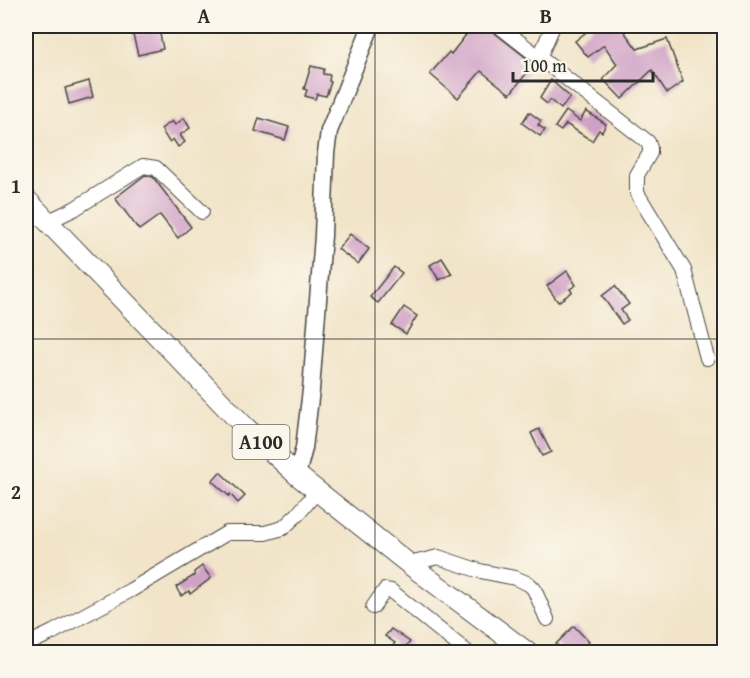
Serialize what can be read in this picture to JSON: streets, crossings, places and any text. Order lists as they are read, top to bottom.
{
  "streets": {
    "highway": ["A100"]
  },
  "scale_bar": "100 m",
  "grid": {
    "columns": ["A", "B"],
    "rows": ["1", "2"]
  }
}
